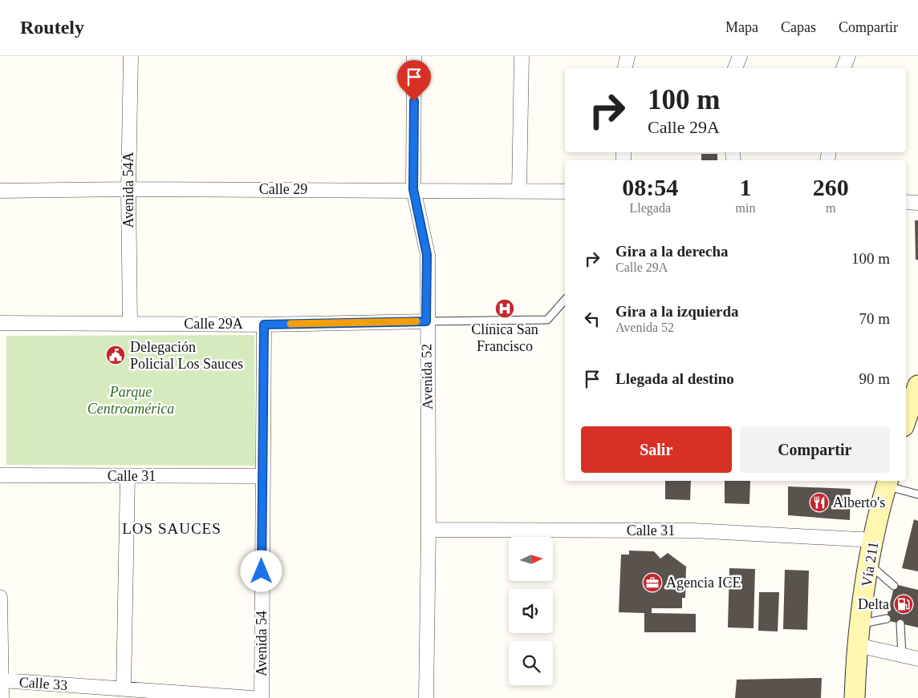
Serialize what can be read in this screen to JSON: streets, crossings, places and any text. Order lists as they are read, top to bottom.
{
  "streets": {
    "main road": ["Vía 211"],
    "street": [
      "Calle 29",
      "Avenida 54A",
      "Calle 29A",
      "Avenida 52",
      "Calle 31",
      "Avenida 54",
      "Calle 33"
    ]
  },
  "crossings": [
    ["Calle 29", "Avenida 54A"],
    ["Calle 29", "Avenida 52"],
    ["Avenida 54A", "Calle 29A"],
    ["Calle 29A", "Avenida 52"],
    ["Calle 29A", "Avenida 54"],
    ["Avenida 52", "Calle 31"],
    ["Calle 31", "Vía 211"],
    ["Calle 31", "Avenida 54"]
  ],
  "districts": ["LOS SAUCES"],
  "parks": ["Parque Centroamérica"],
  "places": {
    "hospital": ["Clínica San Francisco"],
    "public building": ["Delegación Policial Los Sauces"],
    "restaurant": ["Alberto's"],
    "office": ["Agencia ICE"],
    "fuel station": ["Delta"]
  },
  "north": "right",
  "page": {
    "header": "Routely",
    "nav": ["Mapa", "Capas", "Compartir"],
    "turn": ["100 m", "Calle 29A"],
    "eta": [
      "08:54",
      "Llegada",
      "1",
      "min",
      "260",
      "m"
    ],
    "list": [
      {
        "name": "Gira a la derecha",
        "note": "Calle 29A",
        "value": "100 m"
      },
      {
        "name": "Gira a la izquierda",
        "note": "Avenida 52",
        "value": "70 m"
      },
      {
        "name": "Llegada al destino",
        "value": "90 m"
      }
    ],
    "buttons": ["Salir", "Compartir"]
  }
}
